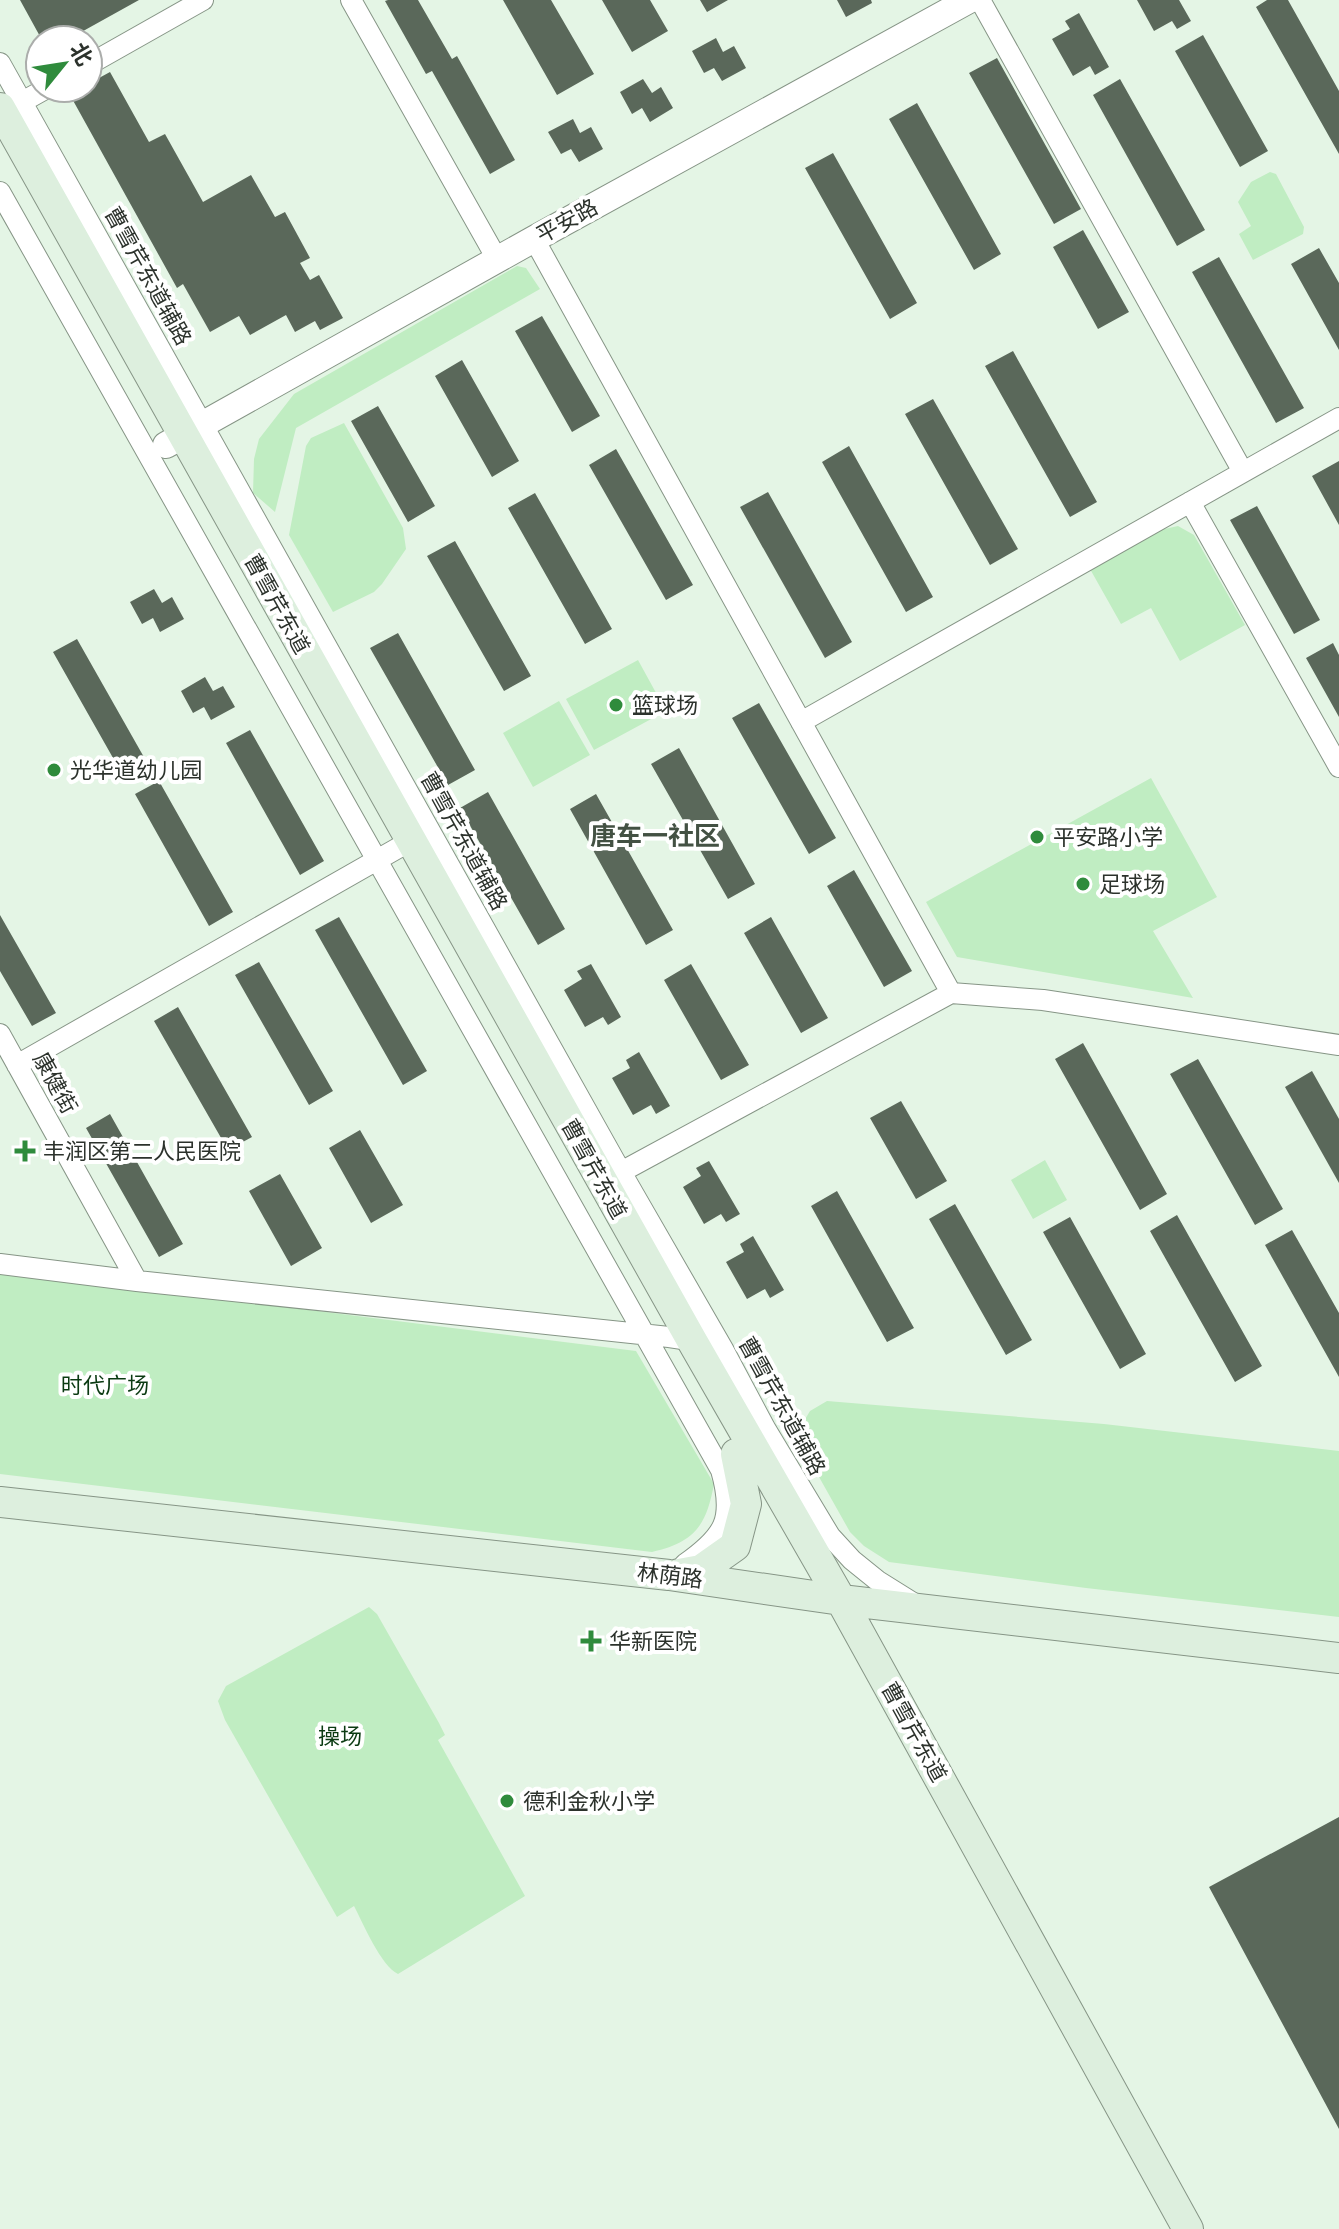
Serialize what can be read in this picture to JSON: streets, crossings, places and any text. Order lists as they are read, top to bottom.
{
  "streets": {
    "main road": ["曹雪芹东道", "林荫路"],
    "street": ["平安路", "曹雪芹东道辅路", "康健街"]
  },
  "crossings": [
    ["平安路", "曹雪芹东道辅路"],
    ["平安路", "曹雪芹东道"],
    ["曹雪芹东道辅路", "曹雪芹东道"],
    ["曹雪芹东道辅路", "林荫路"],
    ["曹雪芹东道", "林荫路"]
  ],
  "districts": ["唐车一社区"],
  "parks": ["时代广场", "操场"],
  "places": {
    "other": [
      "篮球场",
      "光华道幼儿园",
      "平安路小学",
      "足球场",
      "德利金秋小学"
    ],
    "health": ["丰润区第二人民医院", "华新医院"]
  },
  "north": "top right"
}
